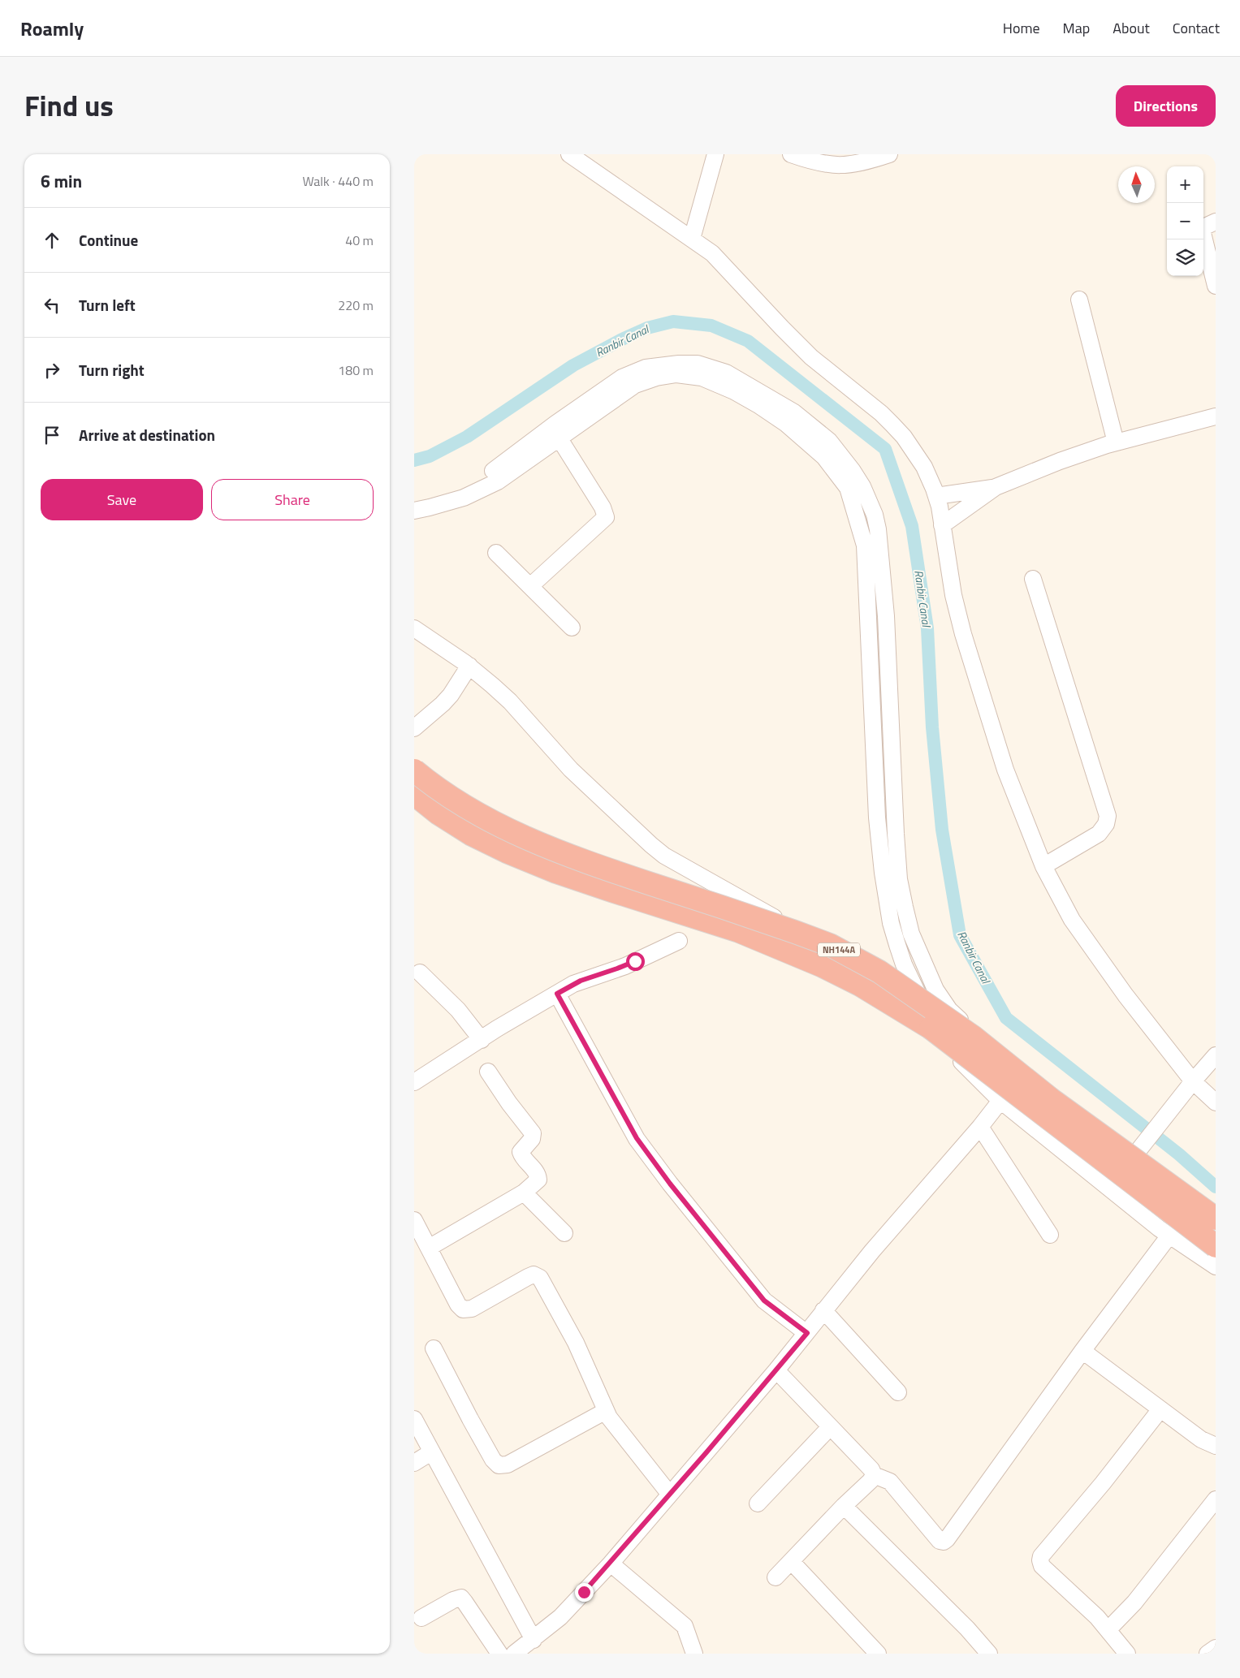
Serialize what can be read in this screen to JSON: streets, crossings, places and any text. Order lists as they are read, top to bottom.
{
  "streets": {
    "highway": ["NH144A"]
  },
  "water": ["Ranbir Canal"],
  "north": "top",
  "page": {
    "header": "Roamly",
    "nav": [
      "Home",
      "Map",
      "About",
      "Contact"
    ],
    "title": "Find us",
    "buttons": [
      "Directions",
      ["Save", "Share"]
    ],
    "heading": ["6 min", "Walk · 440 m"],
    "map_buttons": ["+", "−"],
    "list": [
      ["Continue", "40 m"],
      ["Turn left", "220 m"],
      ["Turn right", "180 m"],
      "Arrive at destination"
    ]
  }
}
